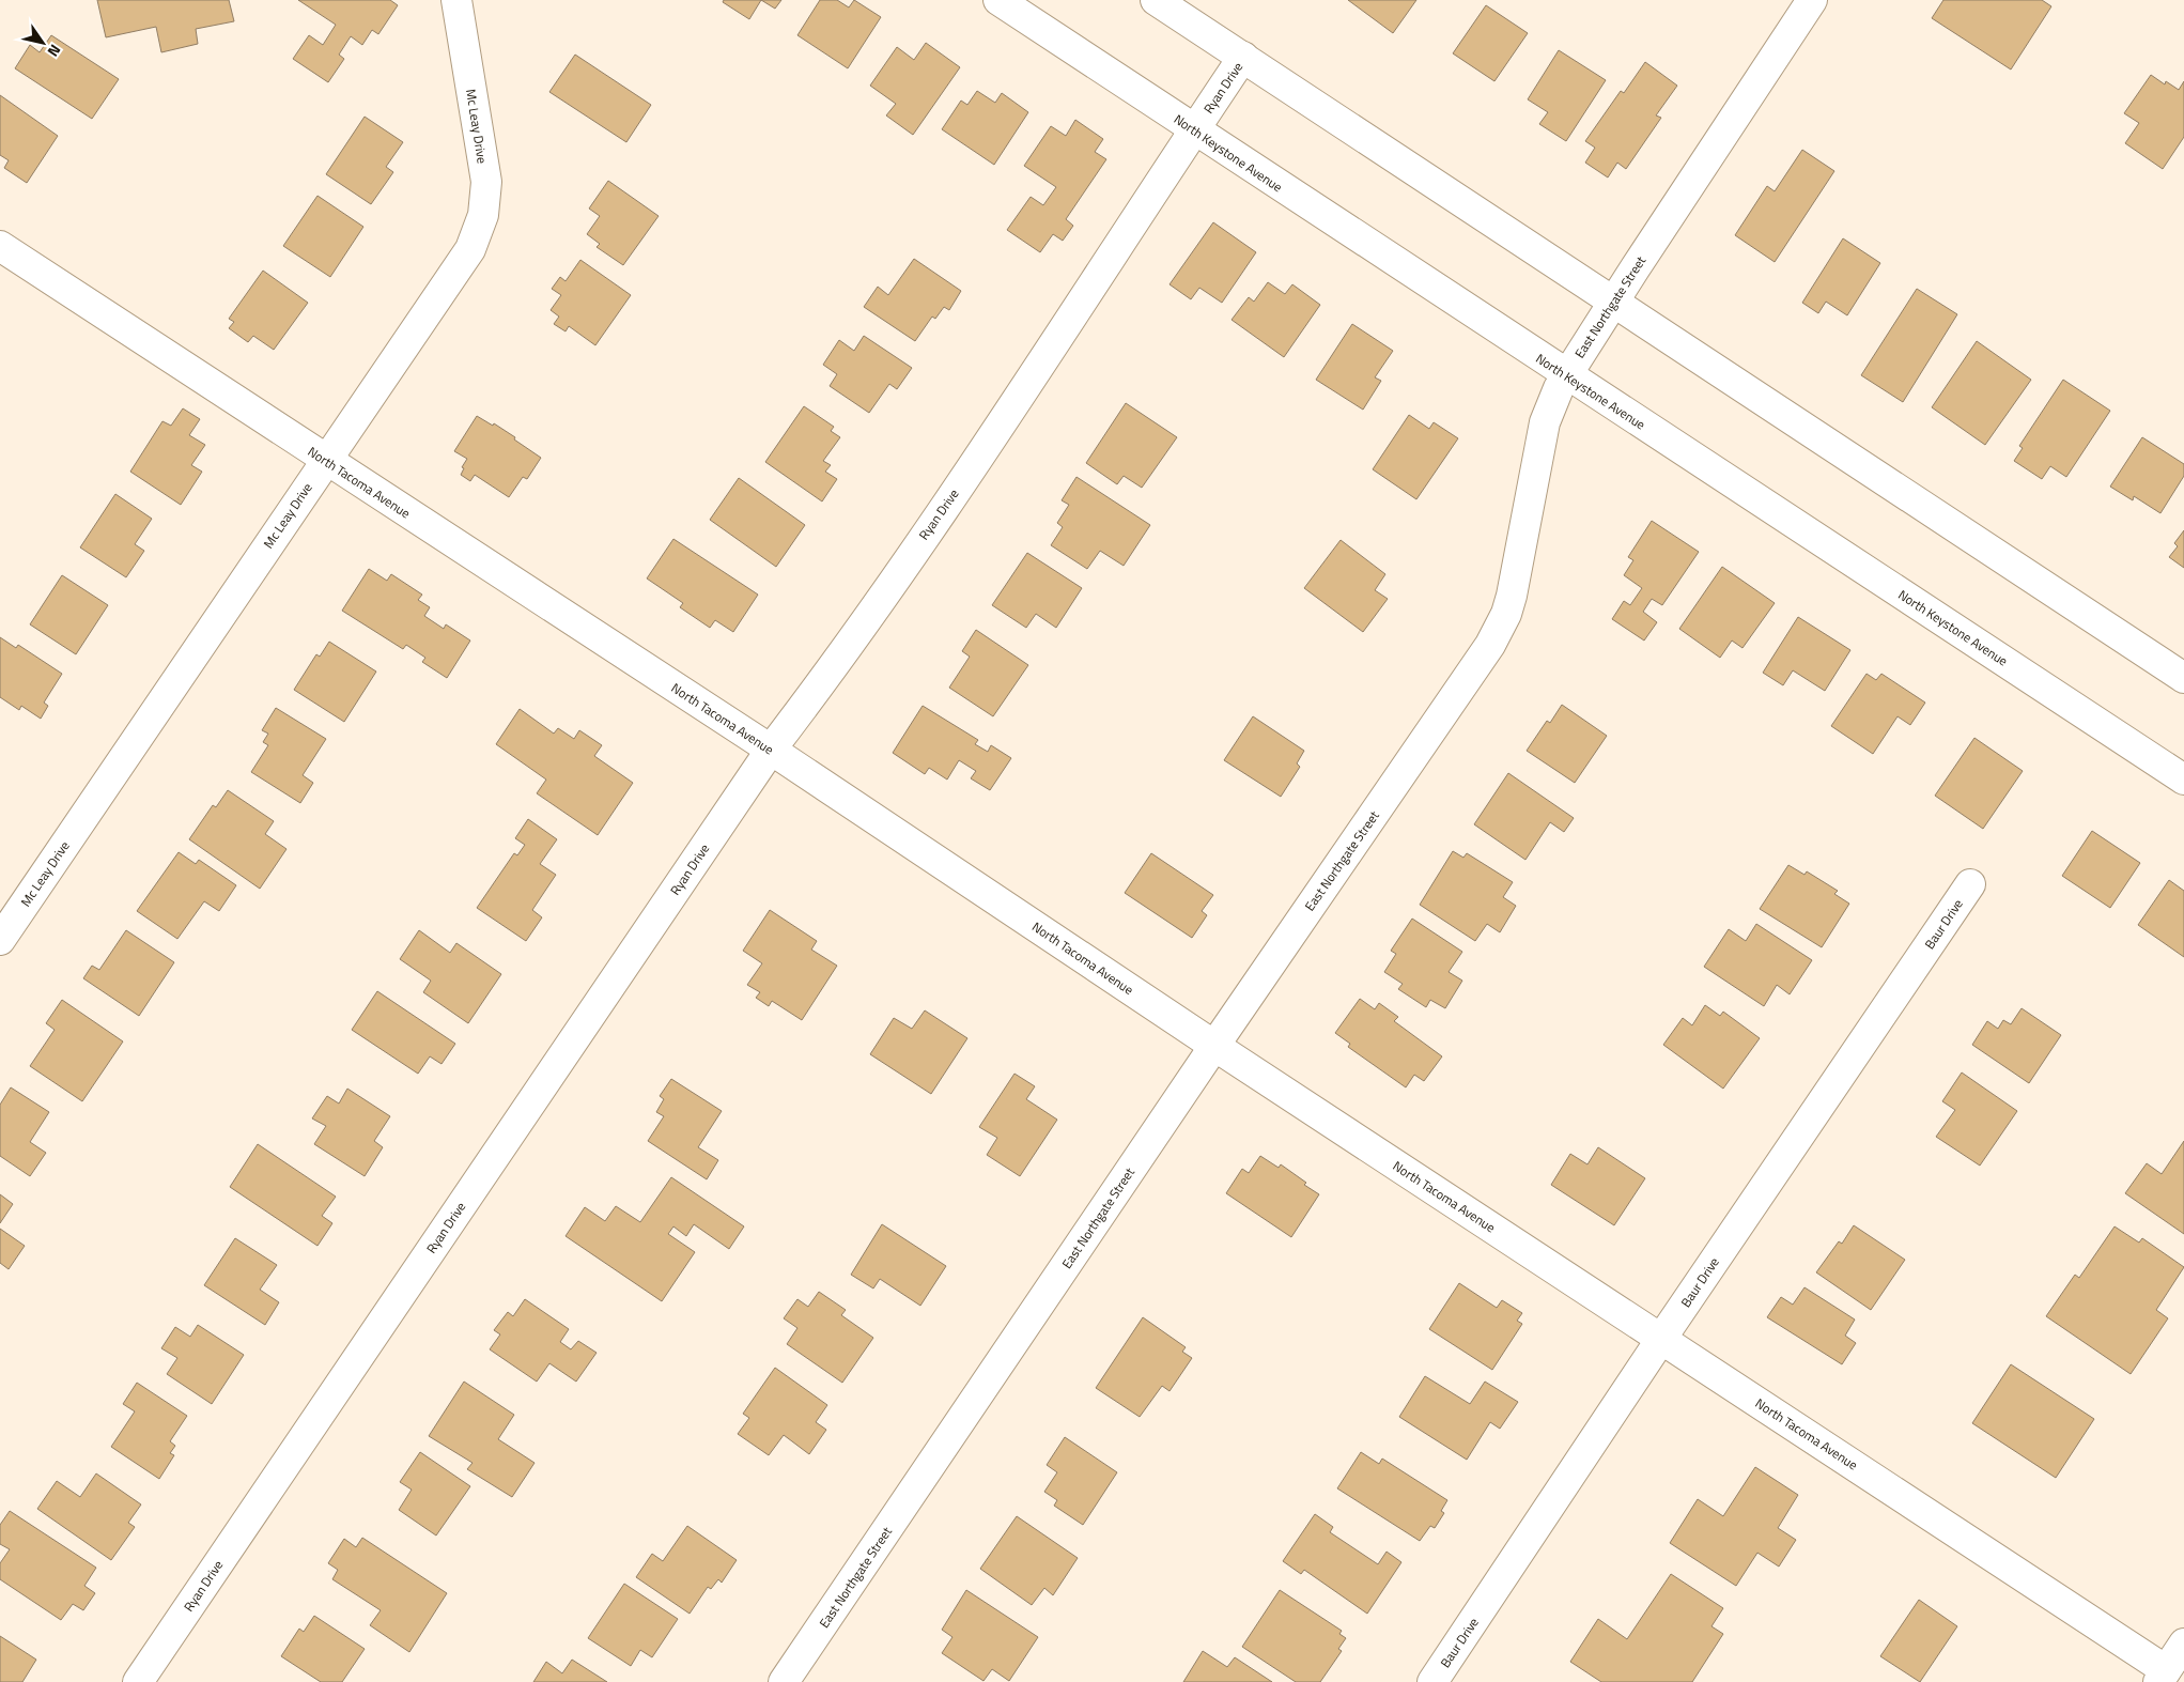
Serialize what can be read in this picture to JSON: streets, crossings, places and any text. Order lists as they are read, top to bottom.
{
  "streets": {
    "street": [
      "Ryan Drive",
      "Mc Leay Drive",
      "North Keystone Avenue",
      "East Northgate Street",
      "North Tacoma Avenue",
      "Baur Drive"
    ]
  },
  "crossings": [
    ["Ryan Drive", "North Keystone Avenue"],
    ["Ryan Drive", "North Tacoma Avenue"],
    ["Mc Leay Drive", "North Tacoma Avenue"],
    ["North Keystone Avenue", "East Northgate Street"],
    ["East Northgate Street", "North Tacoma Avenue"],
    ["North Tacoma Avenue", "Baur Drive"]
  ],
  "north": "bottom right"
}
